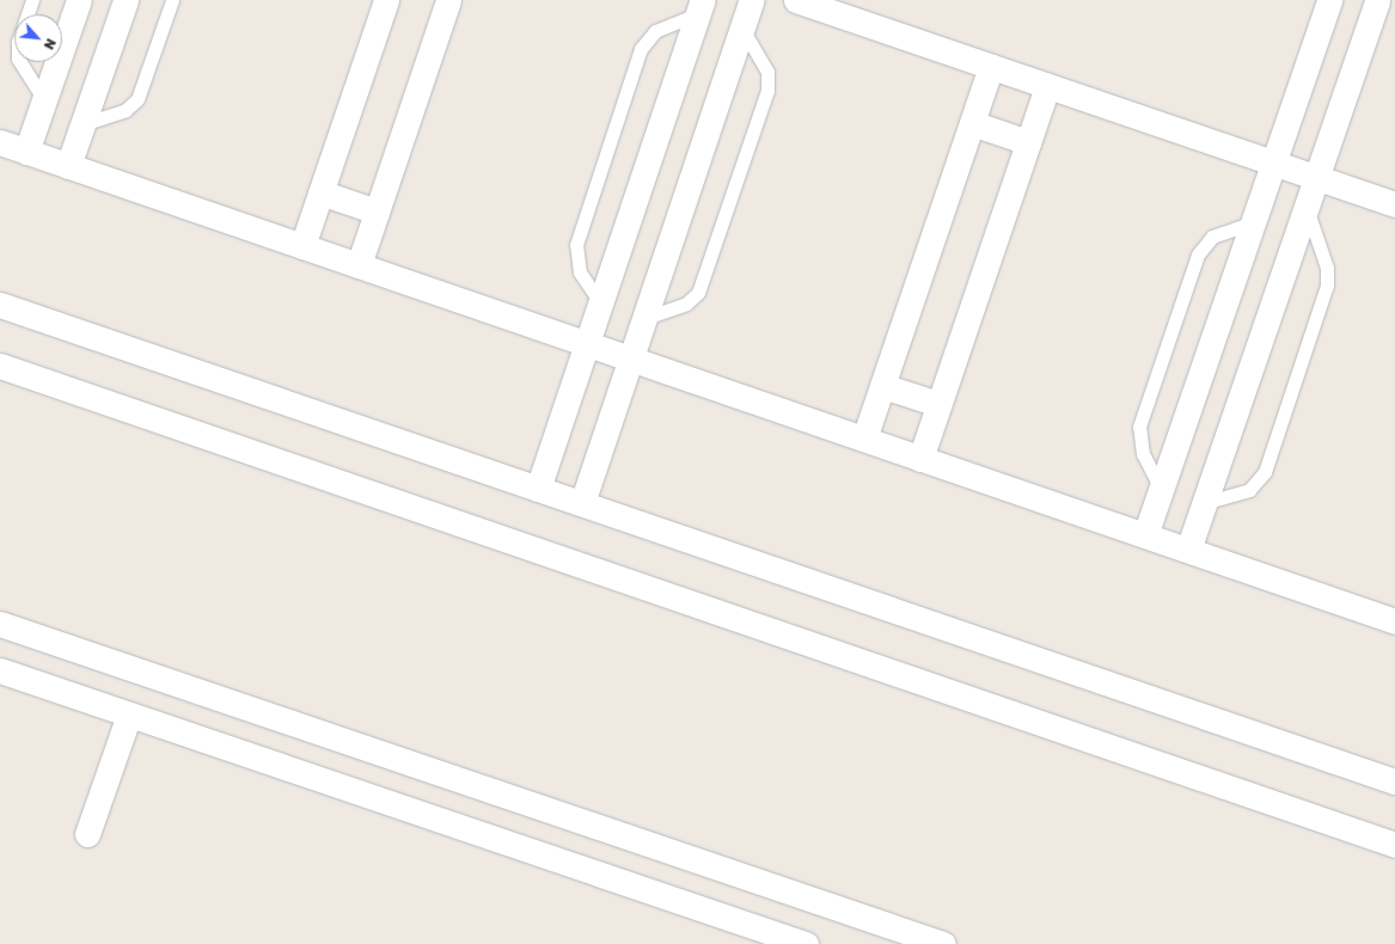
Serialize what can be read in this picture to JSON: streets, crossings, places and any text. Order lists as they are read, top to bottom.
{
  "north": "bottom right"
}
